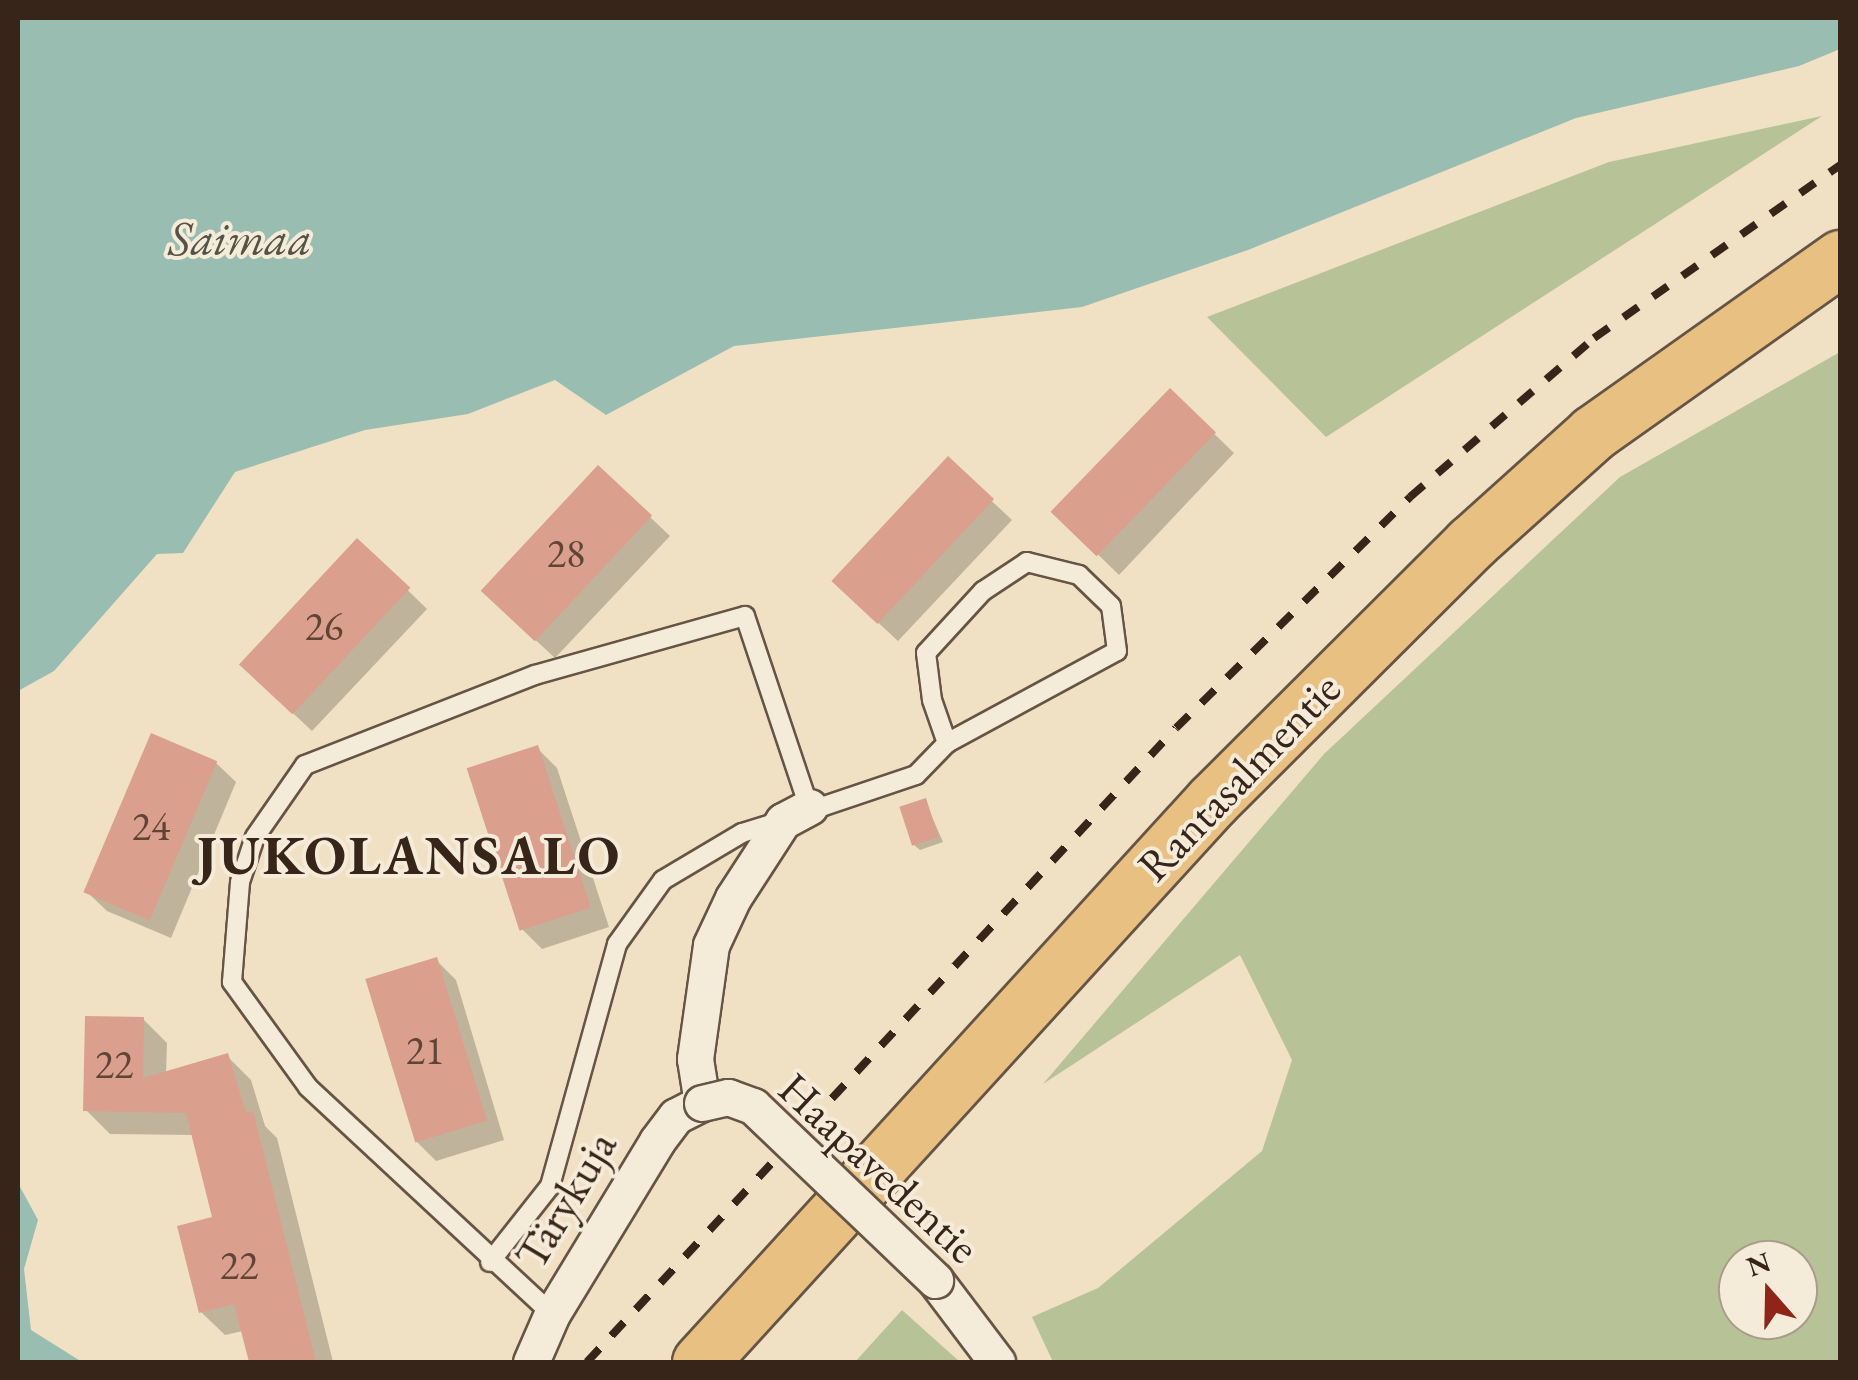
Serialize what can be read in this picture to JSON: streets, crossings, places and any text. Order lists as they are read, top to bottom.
{
  "streets": {
    "highway": ["Rantasalmentie"],
    "street": ["Haapavedentie", "Tärykuja"]
  },
  "crossings": [
    ["Haapavedentie", "Tärykuja"]
  ],
  "districts": ["JUKOLANSALO"],
  "water": ["Saimaa"],
  "house_numbers": [
    "28",
    "26",
    "24",
    "21",
    "22",
    "22"
  ],
  "north": "top"
}
